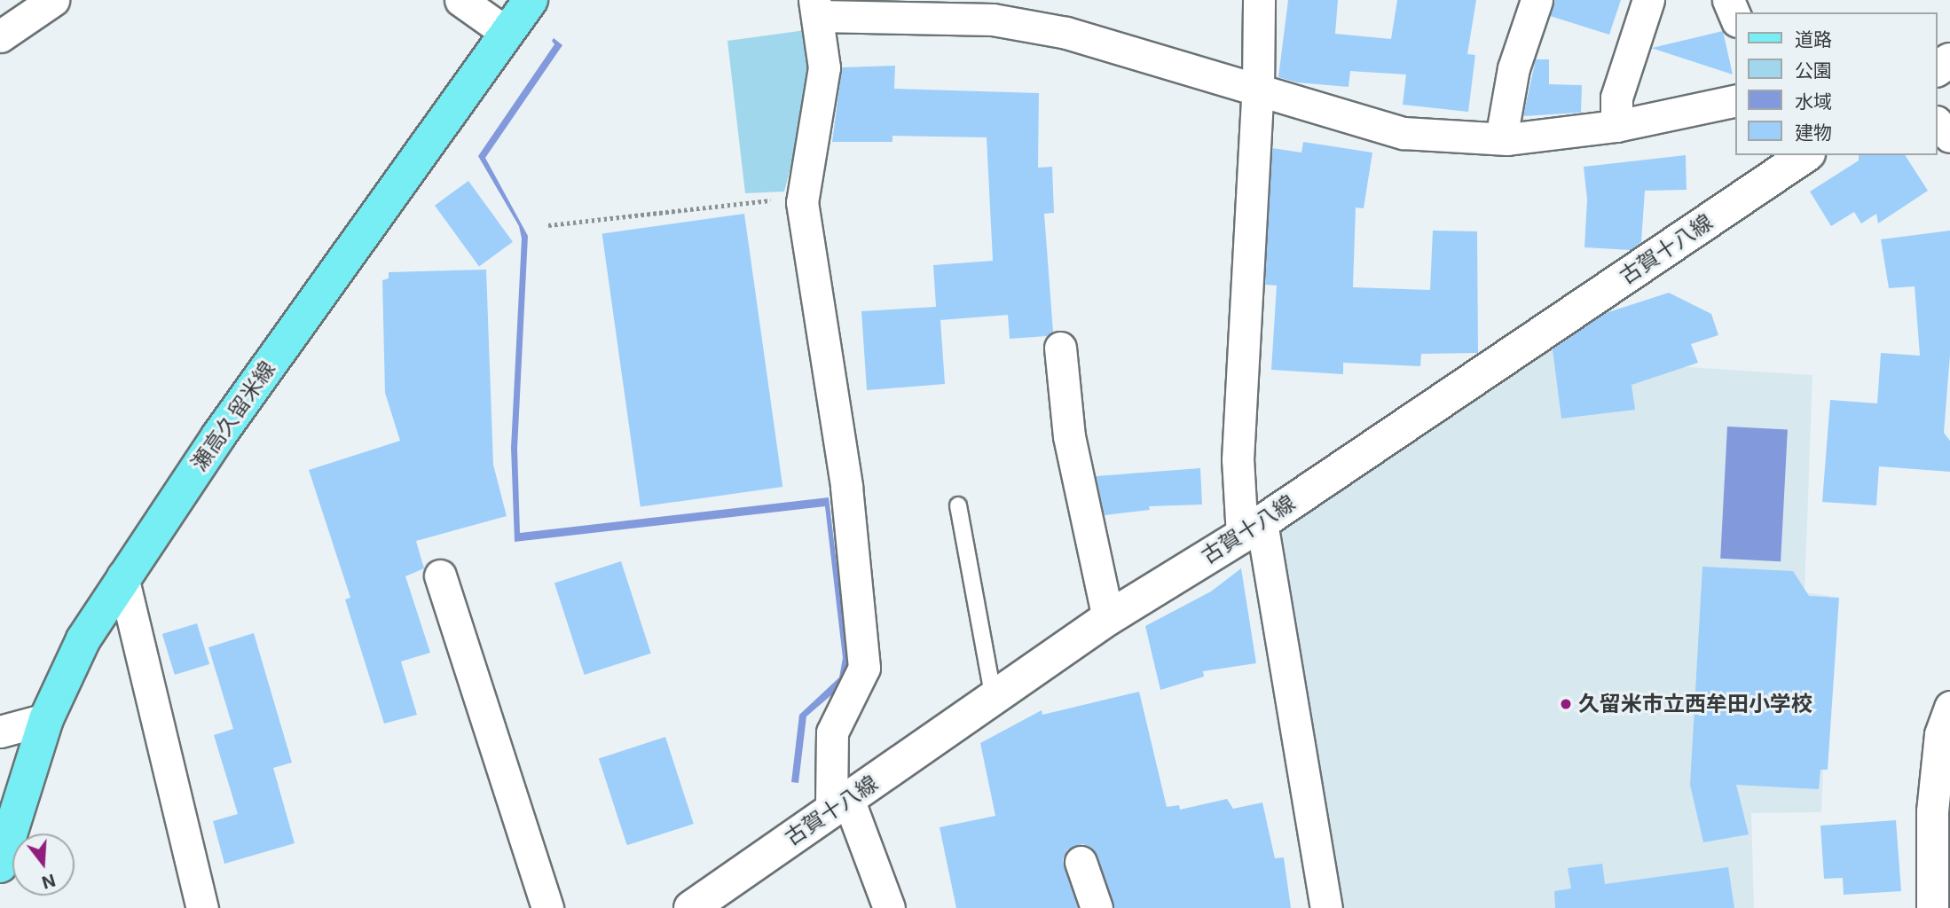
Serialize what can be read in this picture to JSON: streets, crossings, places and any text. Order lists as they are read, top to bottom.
{
  "streets": {
    "main road": ["古賀十八線", "瀬高久留米線"]
  },
  "places": ["久留米市立西牟田小学校"],
  "legend": [
    "道路",
    "公園",
    "水域",
    "建物"
  ],
  "north": "bottom"
}
